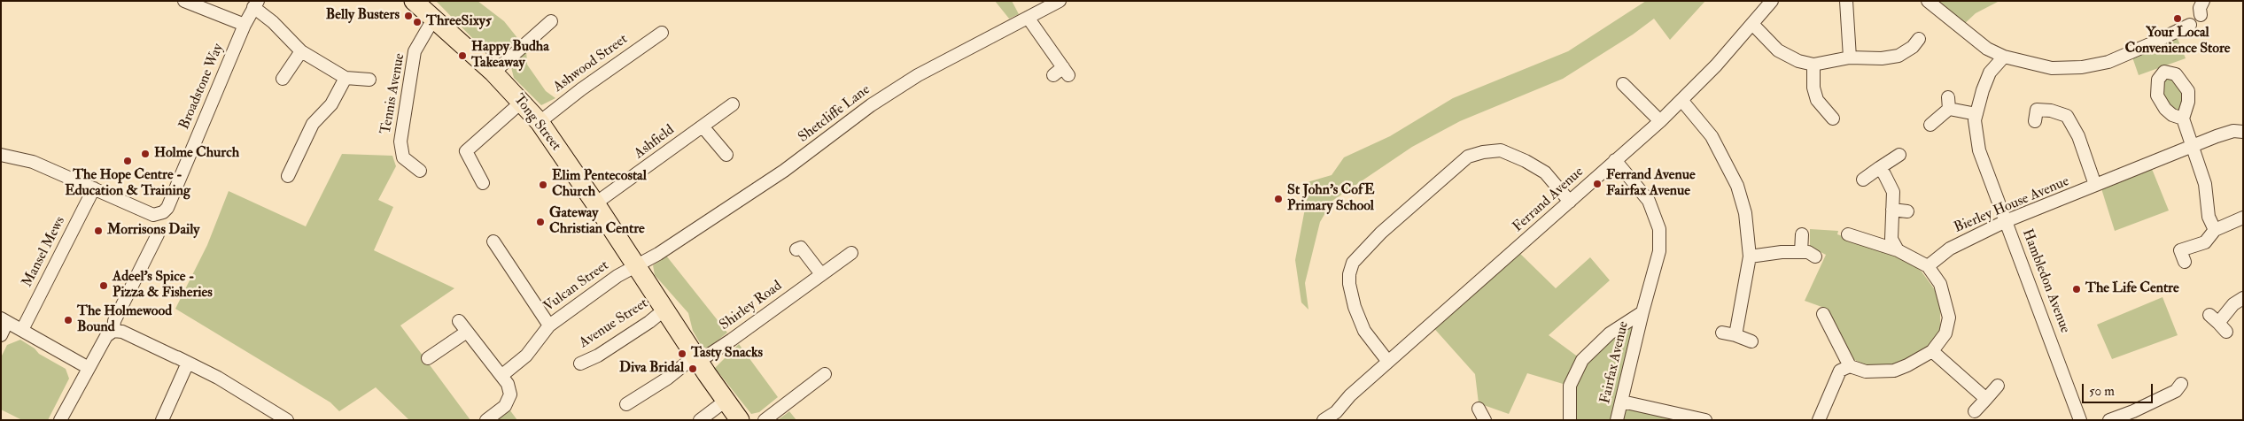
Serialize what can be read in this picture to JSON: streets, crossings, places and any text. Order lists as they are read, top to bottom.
{
  "streets": {
    "highway": ["Tong Street"],
    "street": [
      "Ashwood Street",
      "Broadstone Way",
      "Tennis Avenue",
      "Shetcliffe Lane",
      "Ashfield",
      "Ferrand Avenue",
      "Bierley House Avenue",
      "Mansel Mews",
      "Hambledon Avenue",
      "Vulcan Street",
      "Shirley Road",
      "Avenue Street",
      "Fairfax Avenue"
    ]
  },
  "crossings": [
    ["Ashwood Street", "Tong Street"],
    ["Broadstone Way", "Mansel Mews"],
    ["Tennis Avenue", "Tong Street"],
    ["Shetcliffe Lane", "Tong Street"],
    ["Shetcliffe Lane", "Vulcan Street"],
    ["Tong Street", "Ashfield"],
    ["Tong Street", "Vulcan Street"],
    ["Tong Street", "Shirley Road"],
    ["Tong Street", "Avenue Street"],
    ["Ferrand Avenue", "Fairfax Avenue"],
    ["Bierley House Avenue", "Hambledon Avenue"]
  ],
  "places": [
    "Belly Busters",
    "Your Local Convenience Store",
    "ThreeSixy5",
    "Happy Budha Takeaway",
    "Holme Church",
    "The Hope Centre - Education & Training",
    "Ferrand Avenue Fairfax Avenue",
    "Elim Pentecostal Church",
    "St John's CofE Primary School",
    "Gateway Christian Centre",
    "Morrisons Daily",
    "Adeel's Spice - Pizza & Fisheries",
    "The Life Centre",
    "The Holmewood Bound",
    "Tasty Snacks",
    "Diva Bridal"
  ],
  "scale_bar": "50 m"
}
